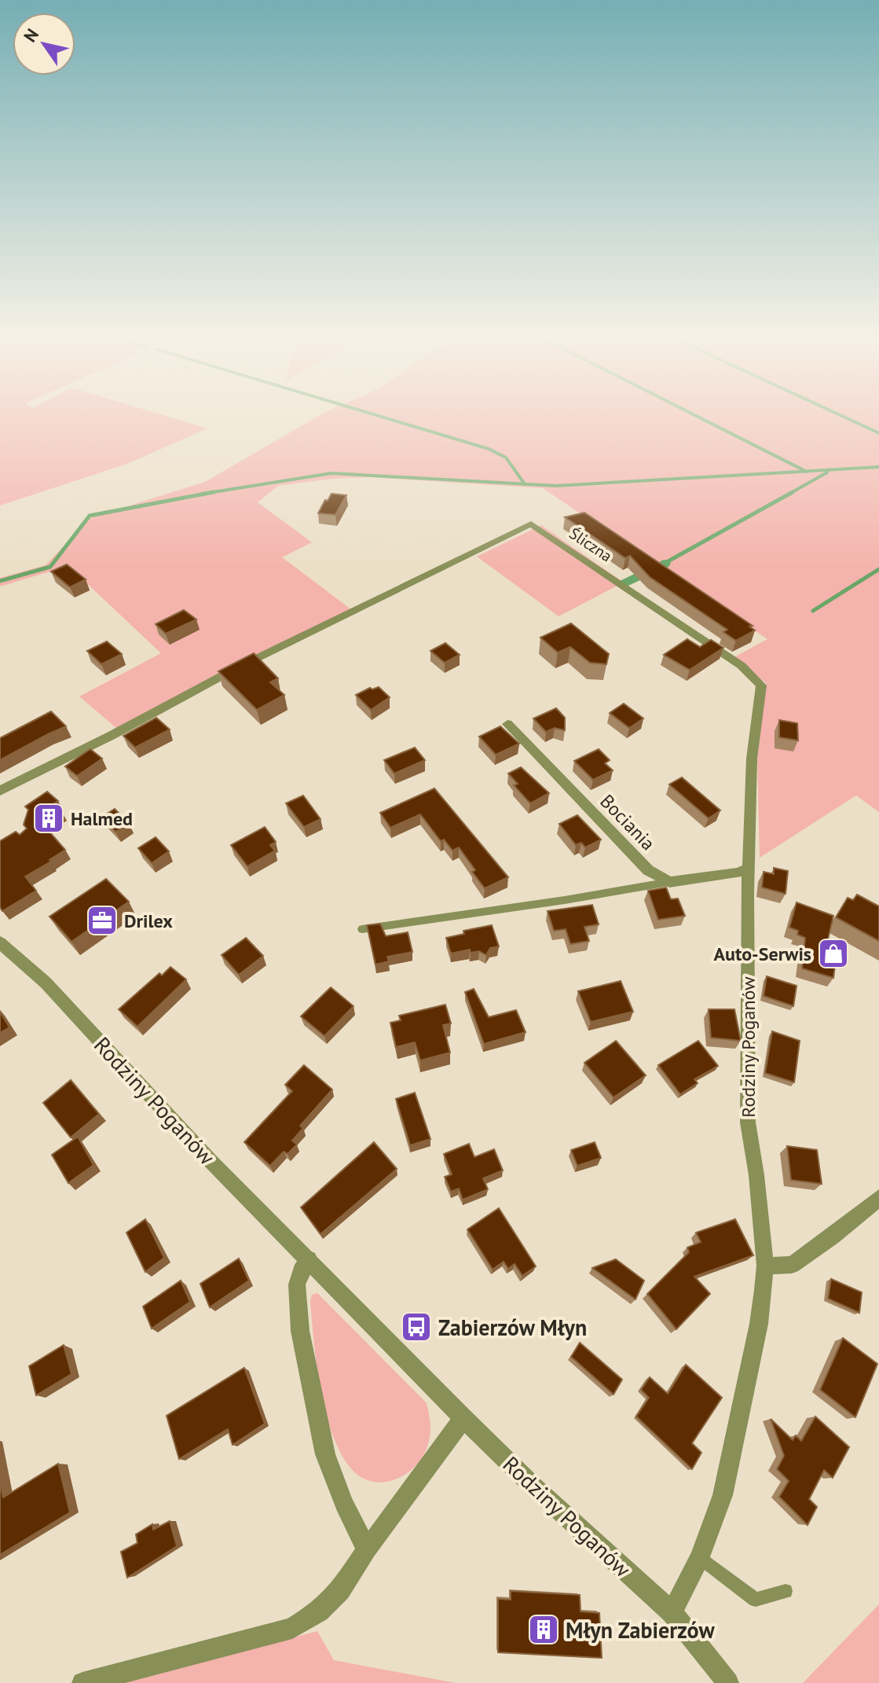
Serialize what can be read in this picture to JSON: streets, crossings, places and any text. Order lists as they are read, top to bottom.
{
  "streets": {
    "street": ["Śliczna", "Bociania", "Rodziny Poganów"]
  },
  "crossings": [
    ["Śliczna", "Rodziny Poganów"]
  ],
  "places": {
    "building": ["Halmed", "Młyn Zabierzów"],
    "office": ["Drilex"],
    "shop": ["Auto-Serwis"],
    "bus stop": ["Zabierzów Młyn"]
  },
  "north": "top left"
}
